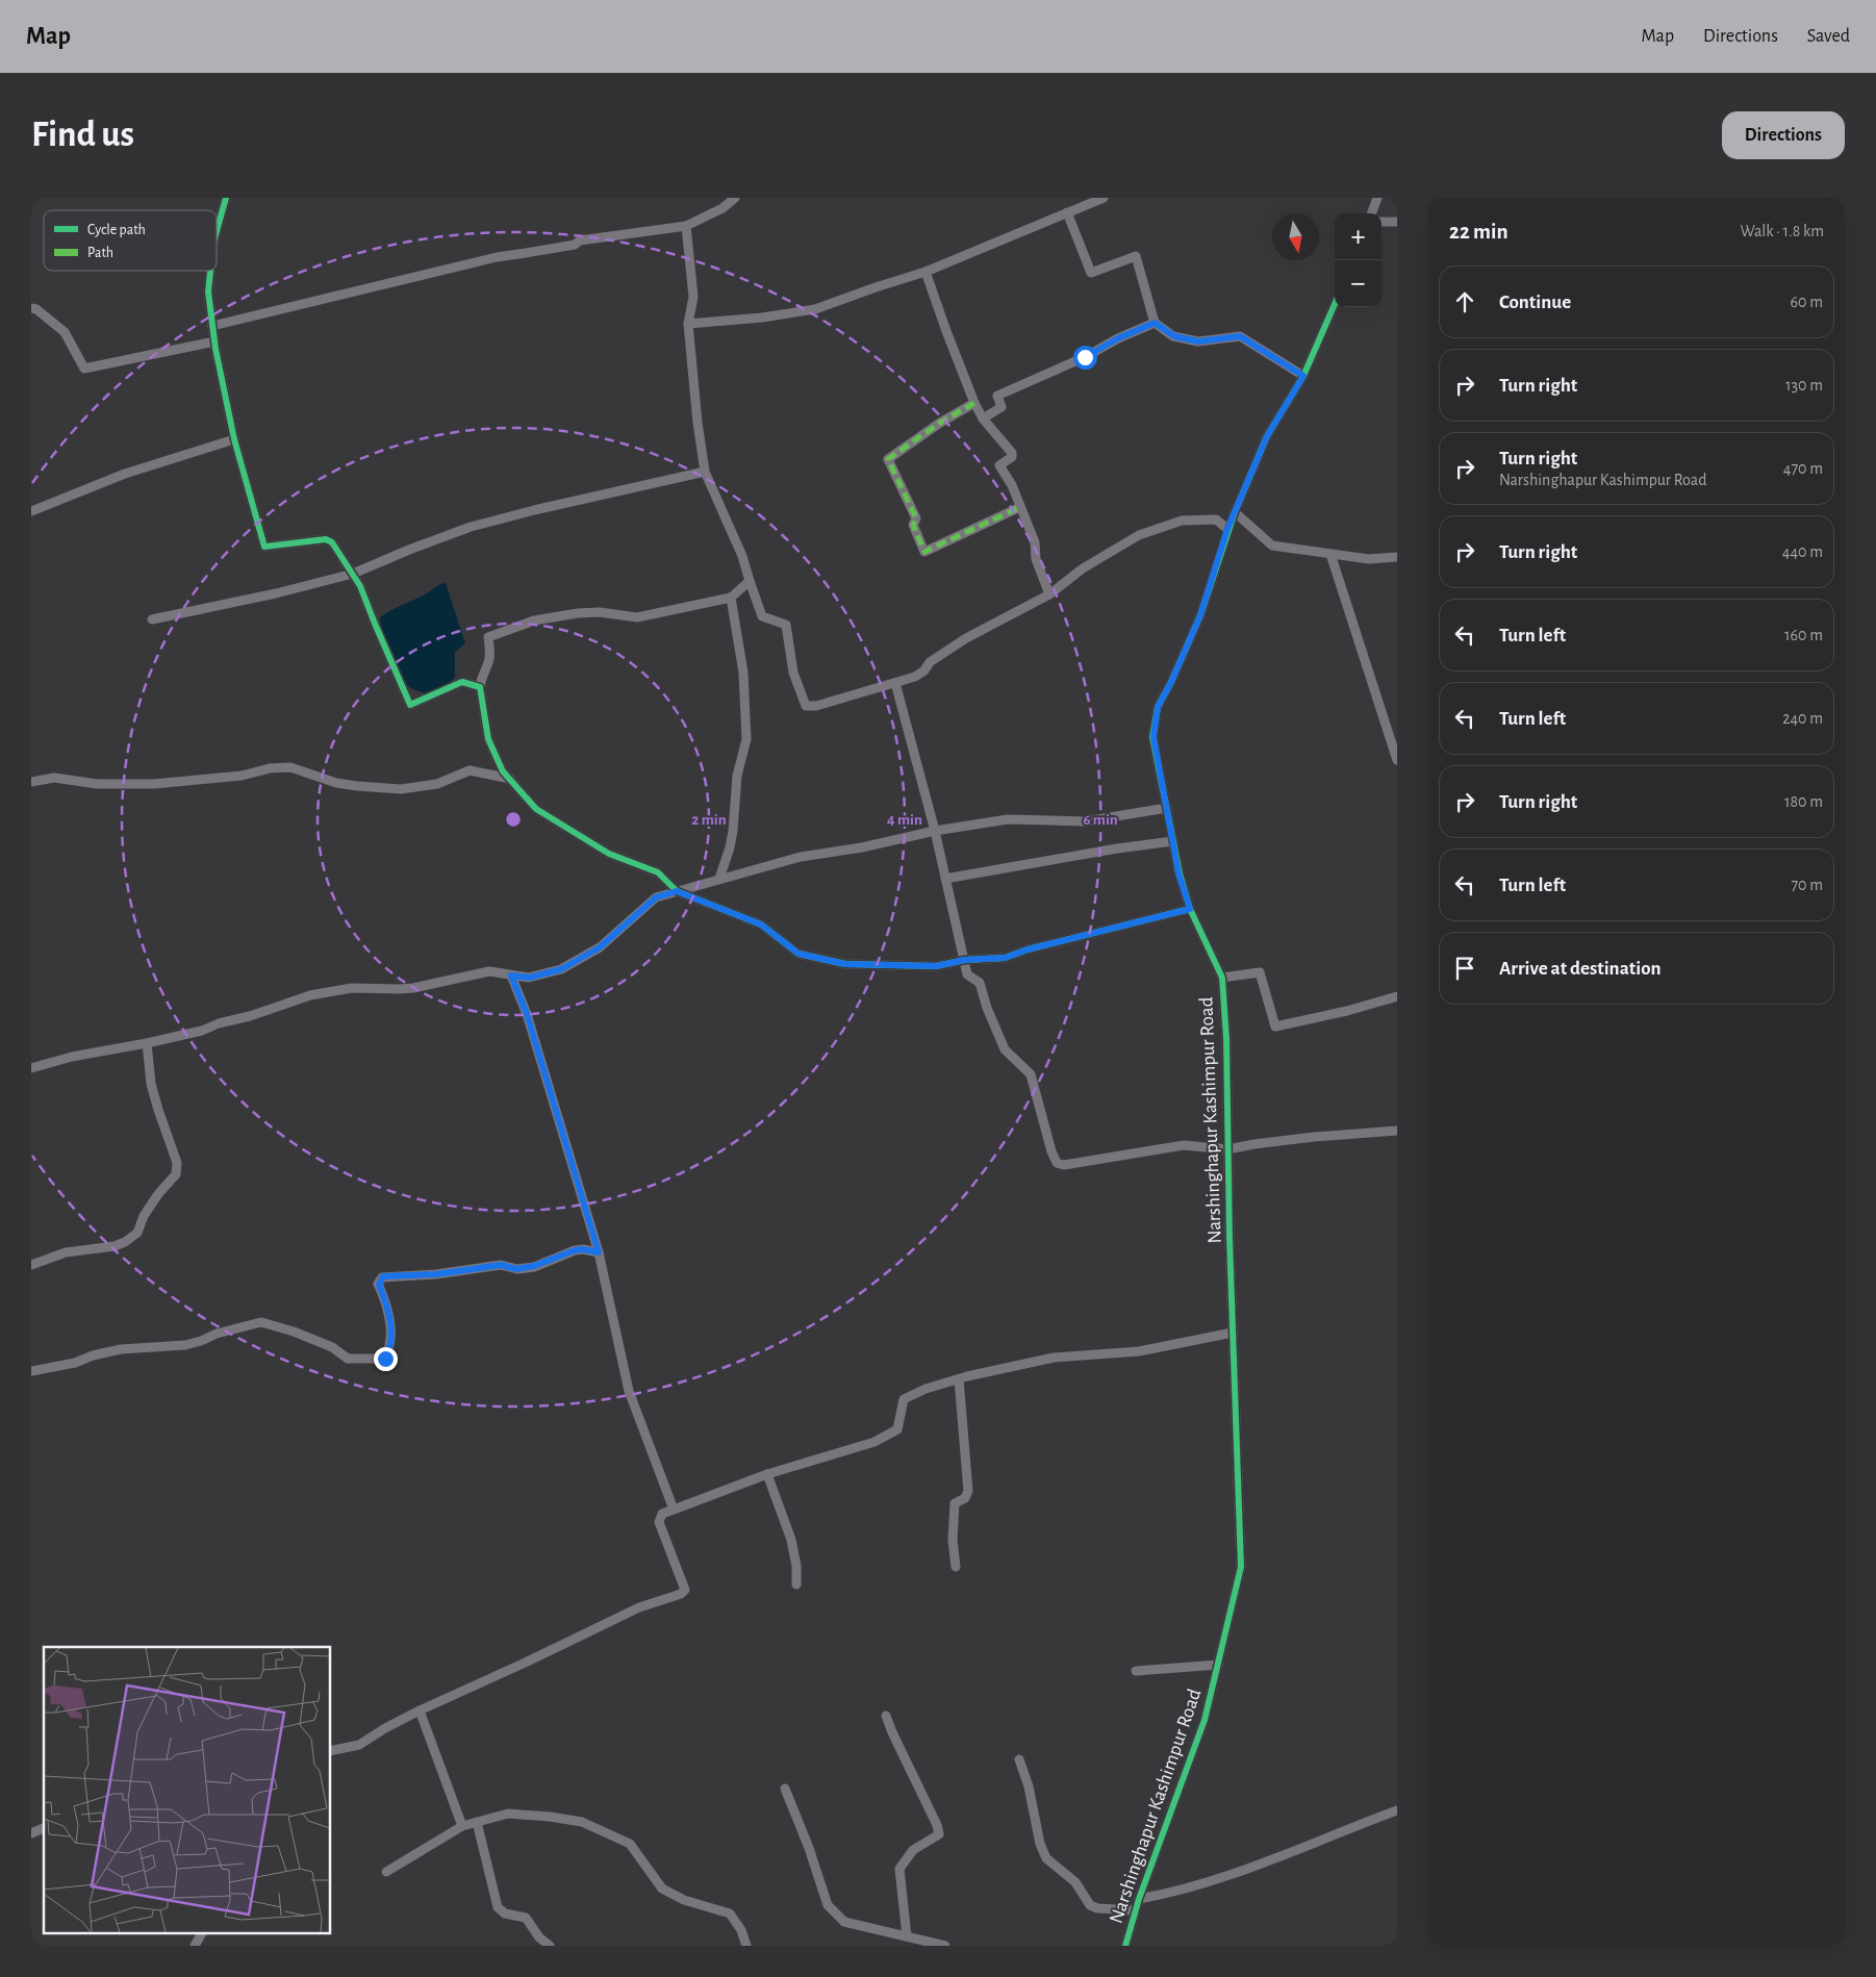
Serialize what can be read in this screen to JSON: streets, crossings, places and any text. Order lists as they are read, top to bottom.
{
  "streets": {
    "street": ["Narshinghapur Kashimpur Road"]
  },
  "legend": ["Cycle path", "Path"],
  "north": "bottom",
  "page": {
    "header": "Map",
    "nav": ["Map", "Directions", "Saved"],
    "buttons": "Directions",
    "title": "Find us",
    "heading": ["22 min", "Walk · 1.8 km"],
    "map_buttons": ["+", "−"],
    "list": [
      ["Continue", "60 m"],
      ["Turn right", "130 m"],
      ["Turn right", "Narshinghapur Kashimpur Road", "470 m"],
      ["Turn right", "440 m"],
      ["Turn left", "160 m"],
      ["Turn left", "240 m"],
      ["Turn right", "180 m"],
      ["Turn left", "70 m"],
      "Arrive at destination"
    ]
  },
  "rings": ["2 min", "4 min", "6 min"]
}
